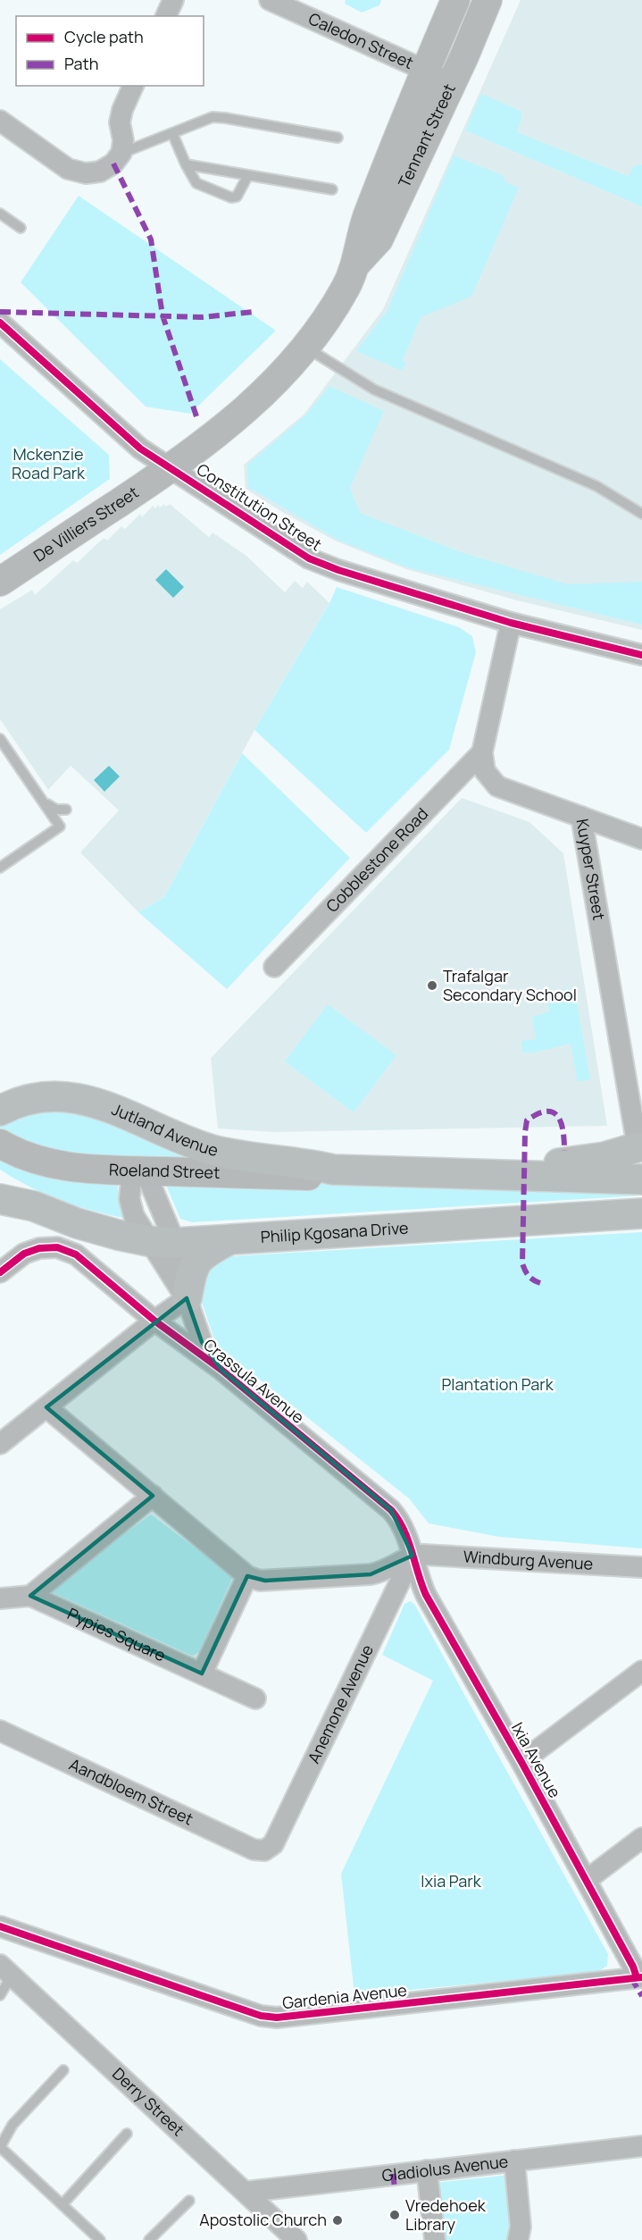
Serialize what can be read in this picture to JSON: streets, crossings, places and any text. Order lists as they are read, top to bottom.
{
  "streets": {
    "main road": [
      "Tennant Street",
      "De Villiers Street",
      "Jutland Avenue",
      "Roeland Street",
      "Philip Kgosana Drive"
    ],
    "street": [
      "Caledon Street",
      "Constitution Street",
      "Cobblestone Road",
      "Kuyper Street",
      "Crassula Avenue",
      "Windburg Avenue",
      "Pypies Square",
      "Anemone Avenue",
      "Ixia Avenue",
      "Aandbloem Street",
      "Gardenia Avenue",
      "Derry Street",
      "Gladiolus Avenue"
    ]
  },
  "crossings": [
    ["Caledon Street", "Tennant Street"],
    ["Tennant Street", "Constitution Street"],
    ["Tennant Street", "De Villiers Street"],
    ["Constitution Street", "De Villiers Street"],
    ["Constitution Street", "Kuyper Street"],
    ["Cobblestone Road", "Kuyper Street"],
    ["Jutland Avenue", "Roeland Street"],
    ["Roeland Street", "Crassula Avenue"],
    ["Philip Kgosana Drive", "Crassula Avenue"],
    ["Crassula Avenue", "Windburg Avenue"],
    ["Crassula Avenue", "Anemone Avenue"],
    ["Crassula Avenue", "Ixia Avenue"],
    ["Windburg Avenue", "Anemone Avenue"],
    ["Windburg Avenue", "Ixia Avenue"],
    ["Anemone Avenue", "Ixia Avenue"],
    ["Anemone Avenue", "Aandbloem Street"],
    ["Ixia Avenue", "Gardenia Avenue"],
    ["Derry Street", "Gladiolus Avenue"]
  ],
  "parks": ["Mckenzie Road Park", "Plantation Park", "Ixia Park"],
  "places": ["Trafalgar Secondary School", "Vredehoek Library", "Apostolic Church"],
  "legend": ["Cycle path", "Path"]
}
